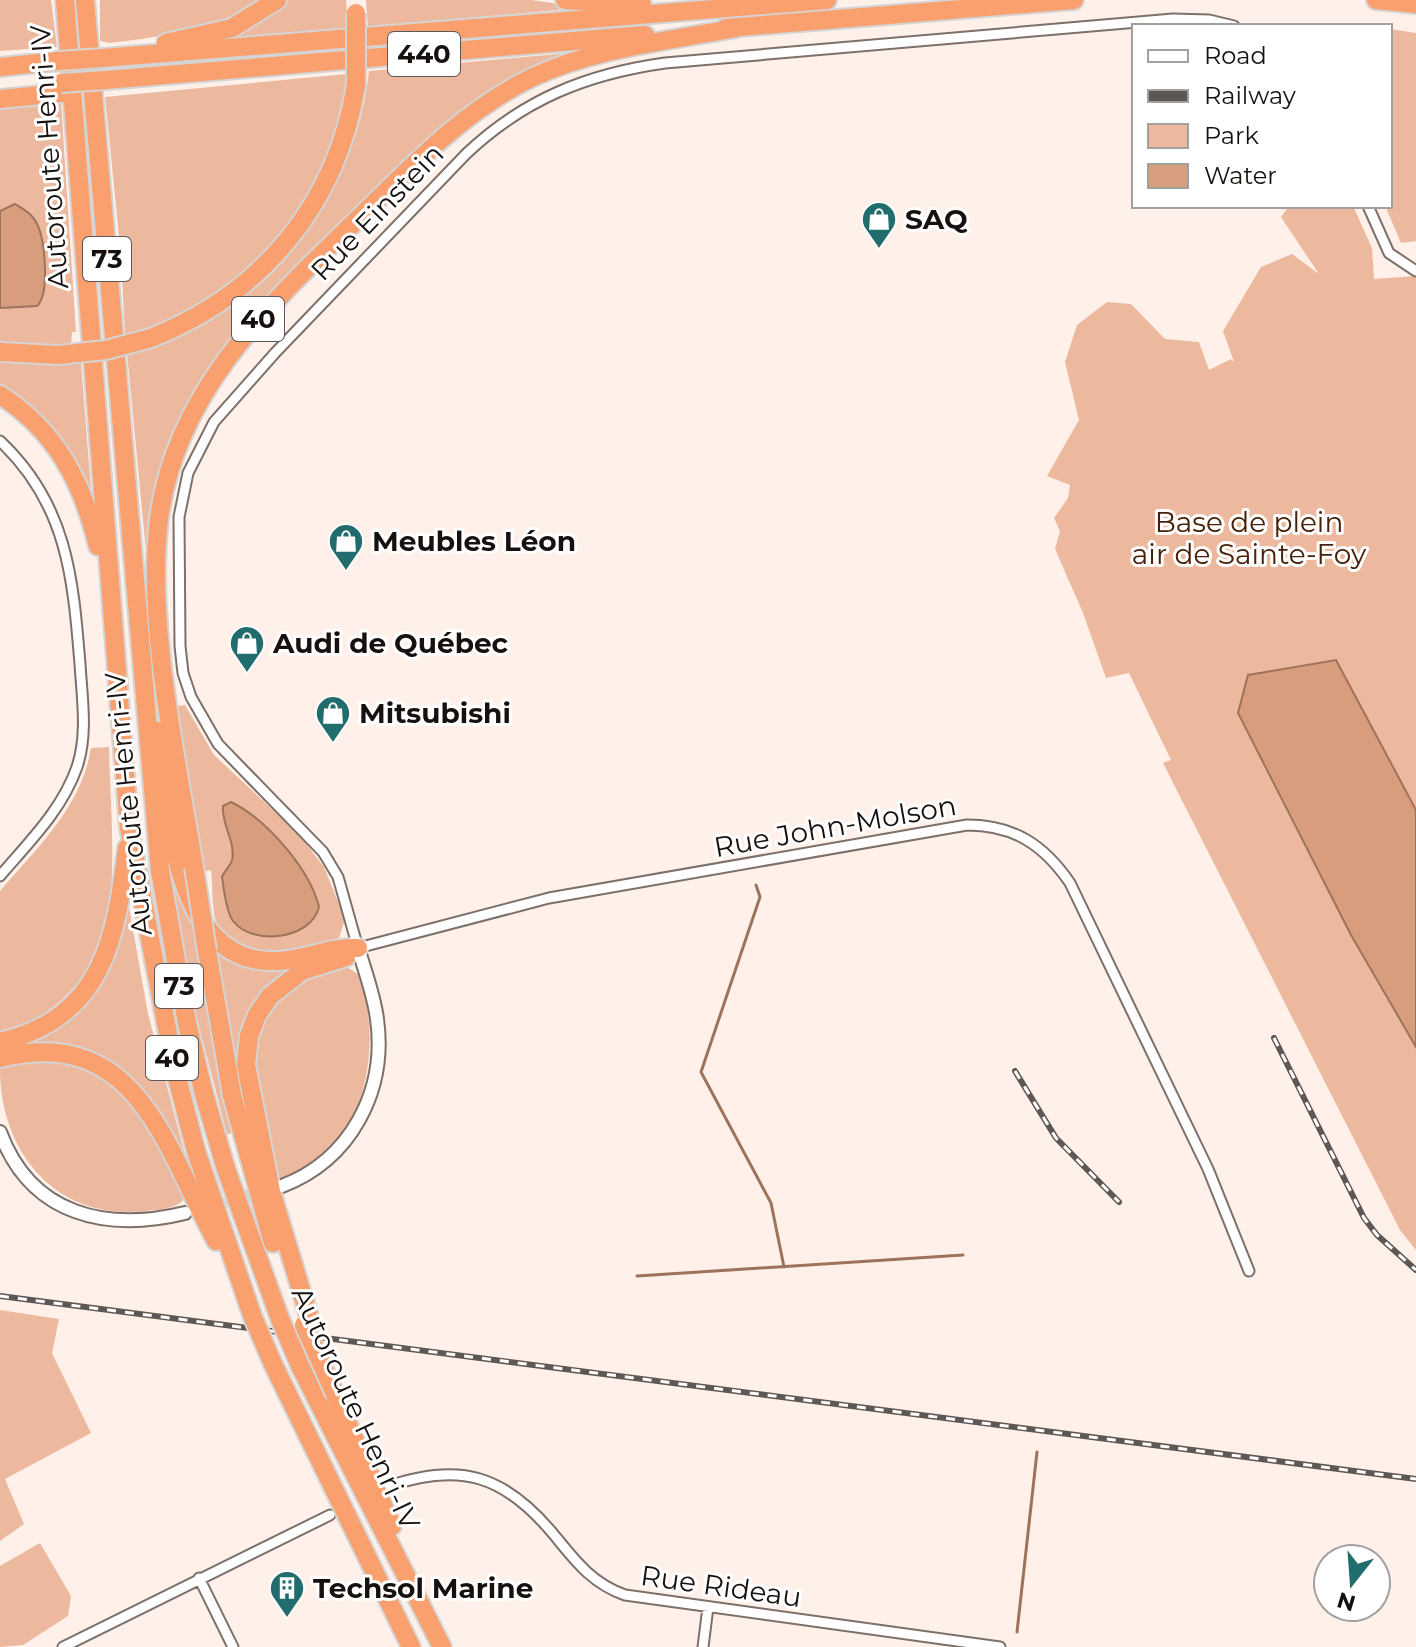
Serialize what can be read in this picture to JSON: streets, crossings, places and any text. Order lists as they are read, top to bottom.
{
  "streets": {
    "highway": [
      "440",
      "Autoroute Henri-IV",
      "73",
      "40"
    ],
    "street": ["Rue Einstein", "Rue John-Molson", "Rue Rideau"]
  },
  "crossings": [
    ["440", "40"],
    ["Autoroute Henri-IV", "40"],
    ["Rue Einstein", "Rue John-Molson"]
  ],
  "parks": ["Base de plein air de Sainte-Foy"],
  "places": {
    "shop": [
      "SAQ",
      "Meubles Léon",
      "Audi de Québec",
      "Mitsubishi"
    ],
    "building": ["Techsol Marine"]
  },
  "legend": [
    "Road",
    "Railway",
    "Park",
    "Water"
  ],
  "north": "bottom"
}
